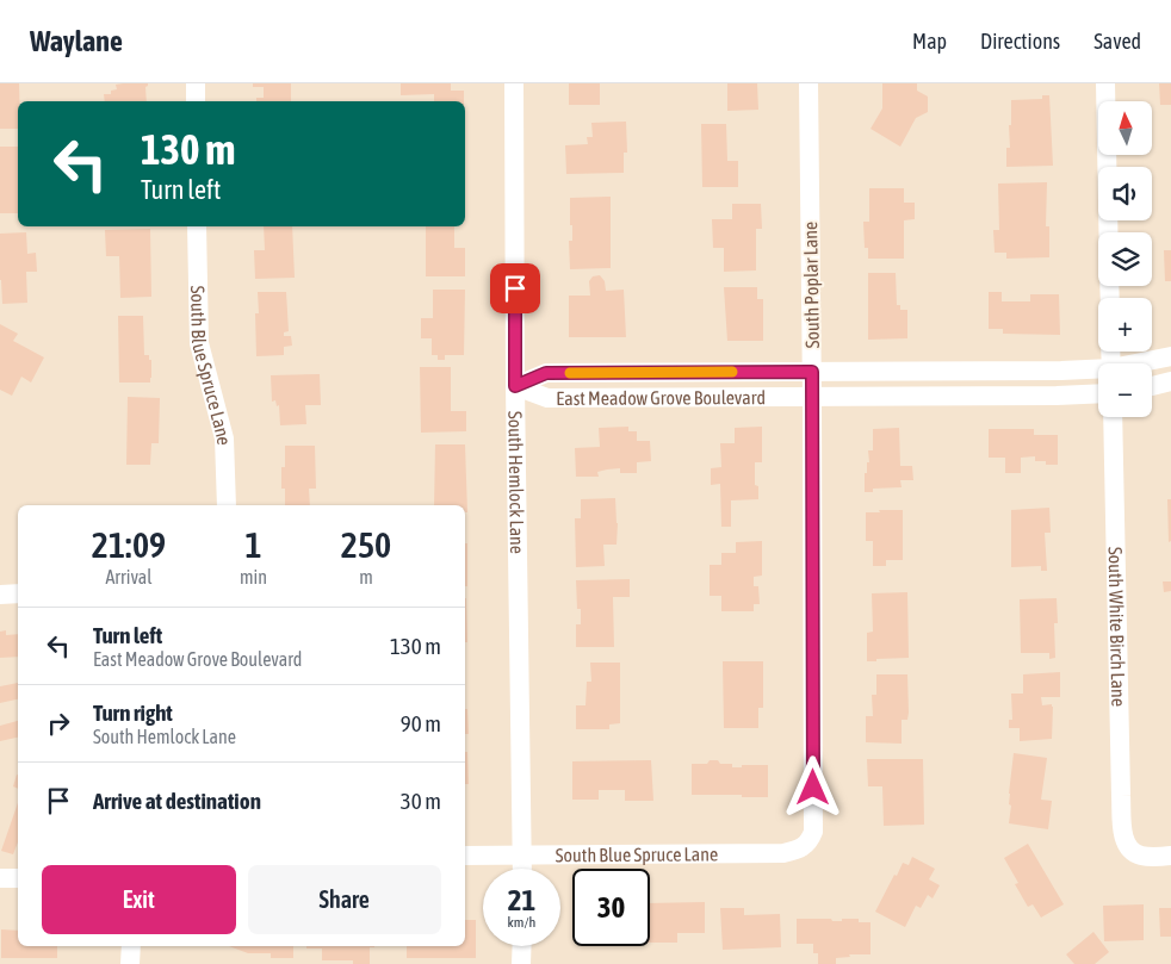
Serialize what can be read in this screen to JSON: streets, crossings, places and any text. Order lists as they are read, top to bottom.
{
  "streets": {
    "street": [
      "South Poplar Lane",
      "South Blue Spruce Lane",
      "East Meadow Grove Boulevard",
      "South Hemlock Lane",
      "South White Birch Lane"
    ]
  },
  "crossings": [
    ["South Poplar Lane", "South Blue Spruce Lane"],
    ["South Poplar Lane", "East Meadow Grove Boulevard"],
    ["South Blue Spruce Lane", "South Hemlock Lane"],
    ["East Meadow Grove Boulevard", "South Hemlock Lane"]
  ],
  "north": "top",
  "page": {
    "header": "Waylane",
    "nav": ["Map", "Directions", "Saved"],
    "map_buttons": ["+", "−"],
    "turn": ["130 m", "Turn left"],
    "eta": [
      "21:09",
      "Arrival",
      "1",
      "min",
      "250",
      "m"
    ],
    "list": [
      {
        "name": "Turn left",
        "note": "East Meadow Grove Boulevard",
        "value": "130 m"
      },
      {
        "name": "Turn right",
        "note": "South Hemlock Lane",
        "value": "90 m"
      },
      {
        "name": "Arrive at destination",
        "value": "30 m"
      }
    ],
    "buttons": ["Exit", "Share"],
    "speed": "21 km/h",
    "limit": "30"
  }
}
